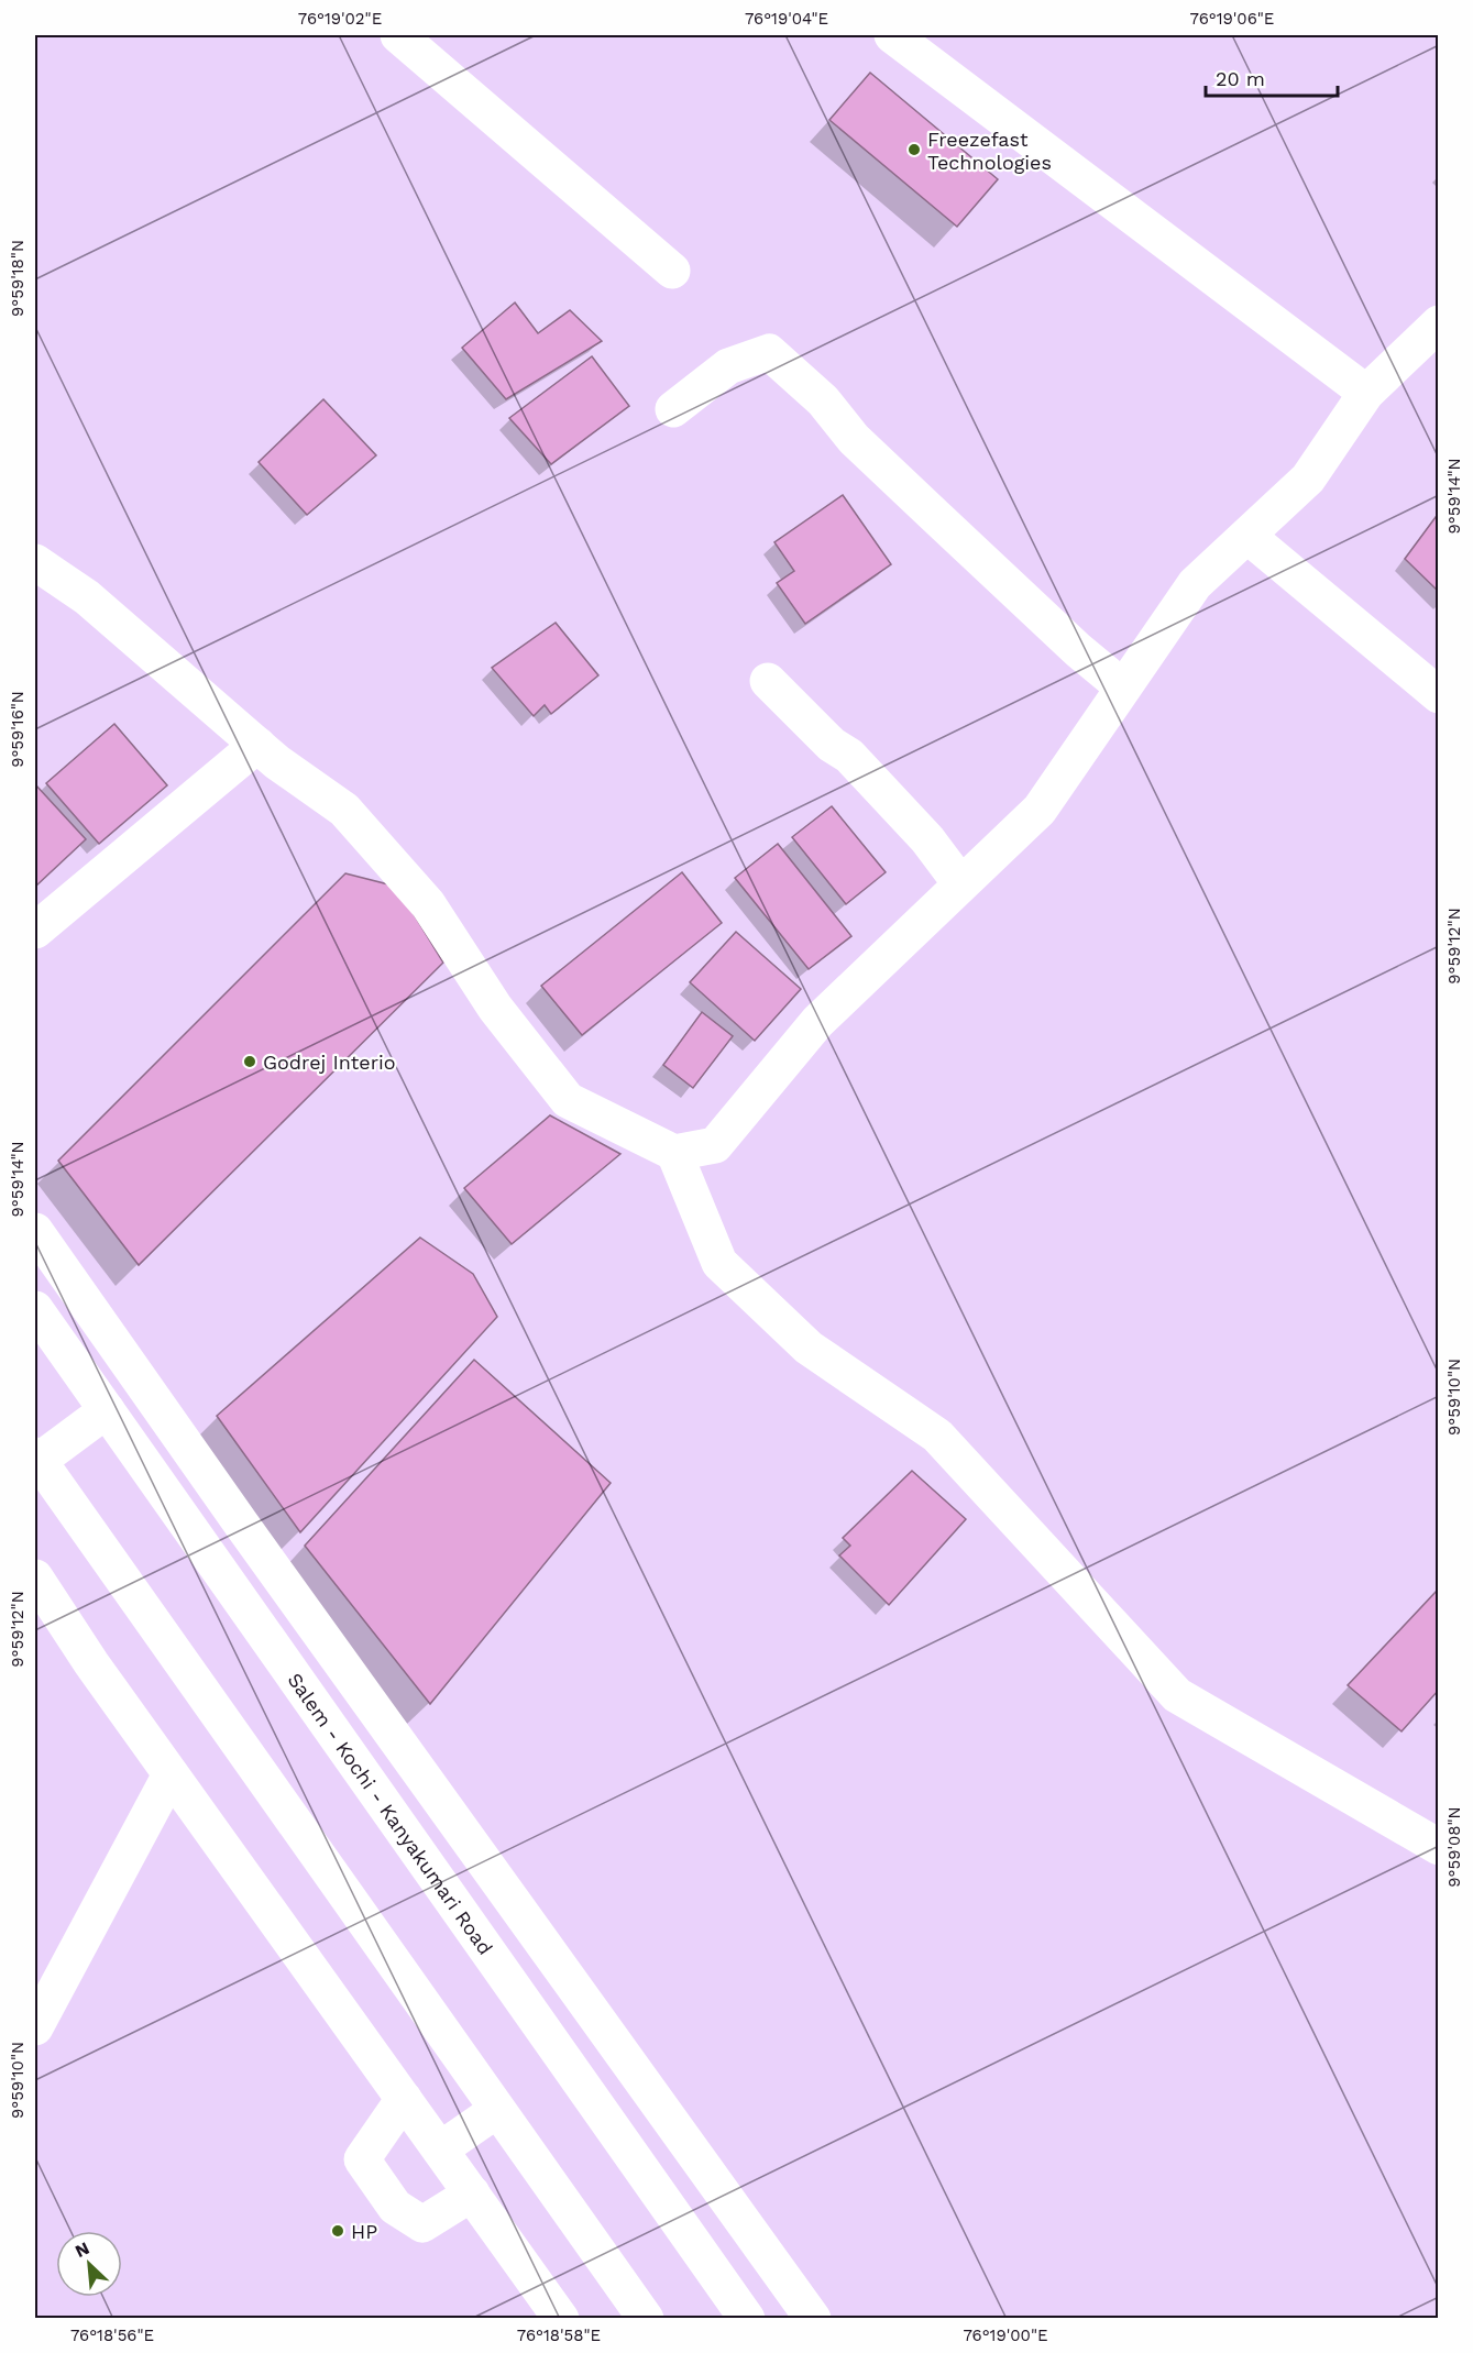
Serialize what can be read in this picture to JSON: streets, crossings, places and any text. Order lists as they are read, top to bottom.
{
  "streets": {
    "main road": ["Salem - Kochi - Kanyakumari Road"]
  },
  "places": ["Freezefast Technologies", "Godrej Interio", "HP"],
  "scale_bar": "20 m",
  "north": "top left",
  "coordinates": [
    "76°19'02\"E",
    "76°19'04\"E",
    "76°19'06\"E",
    "9°59'18\"N",
    "9°59'14\"N",
    "9°59'16\"N",
    "9°59'12\"N",
    "9°59'10\"N",
    "9°59'08\"N",
    "76°18'56\"E",
    "76°18'58\"E",
    "76°19'00\"E"
  ]
}
